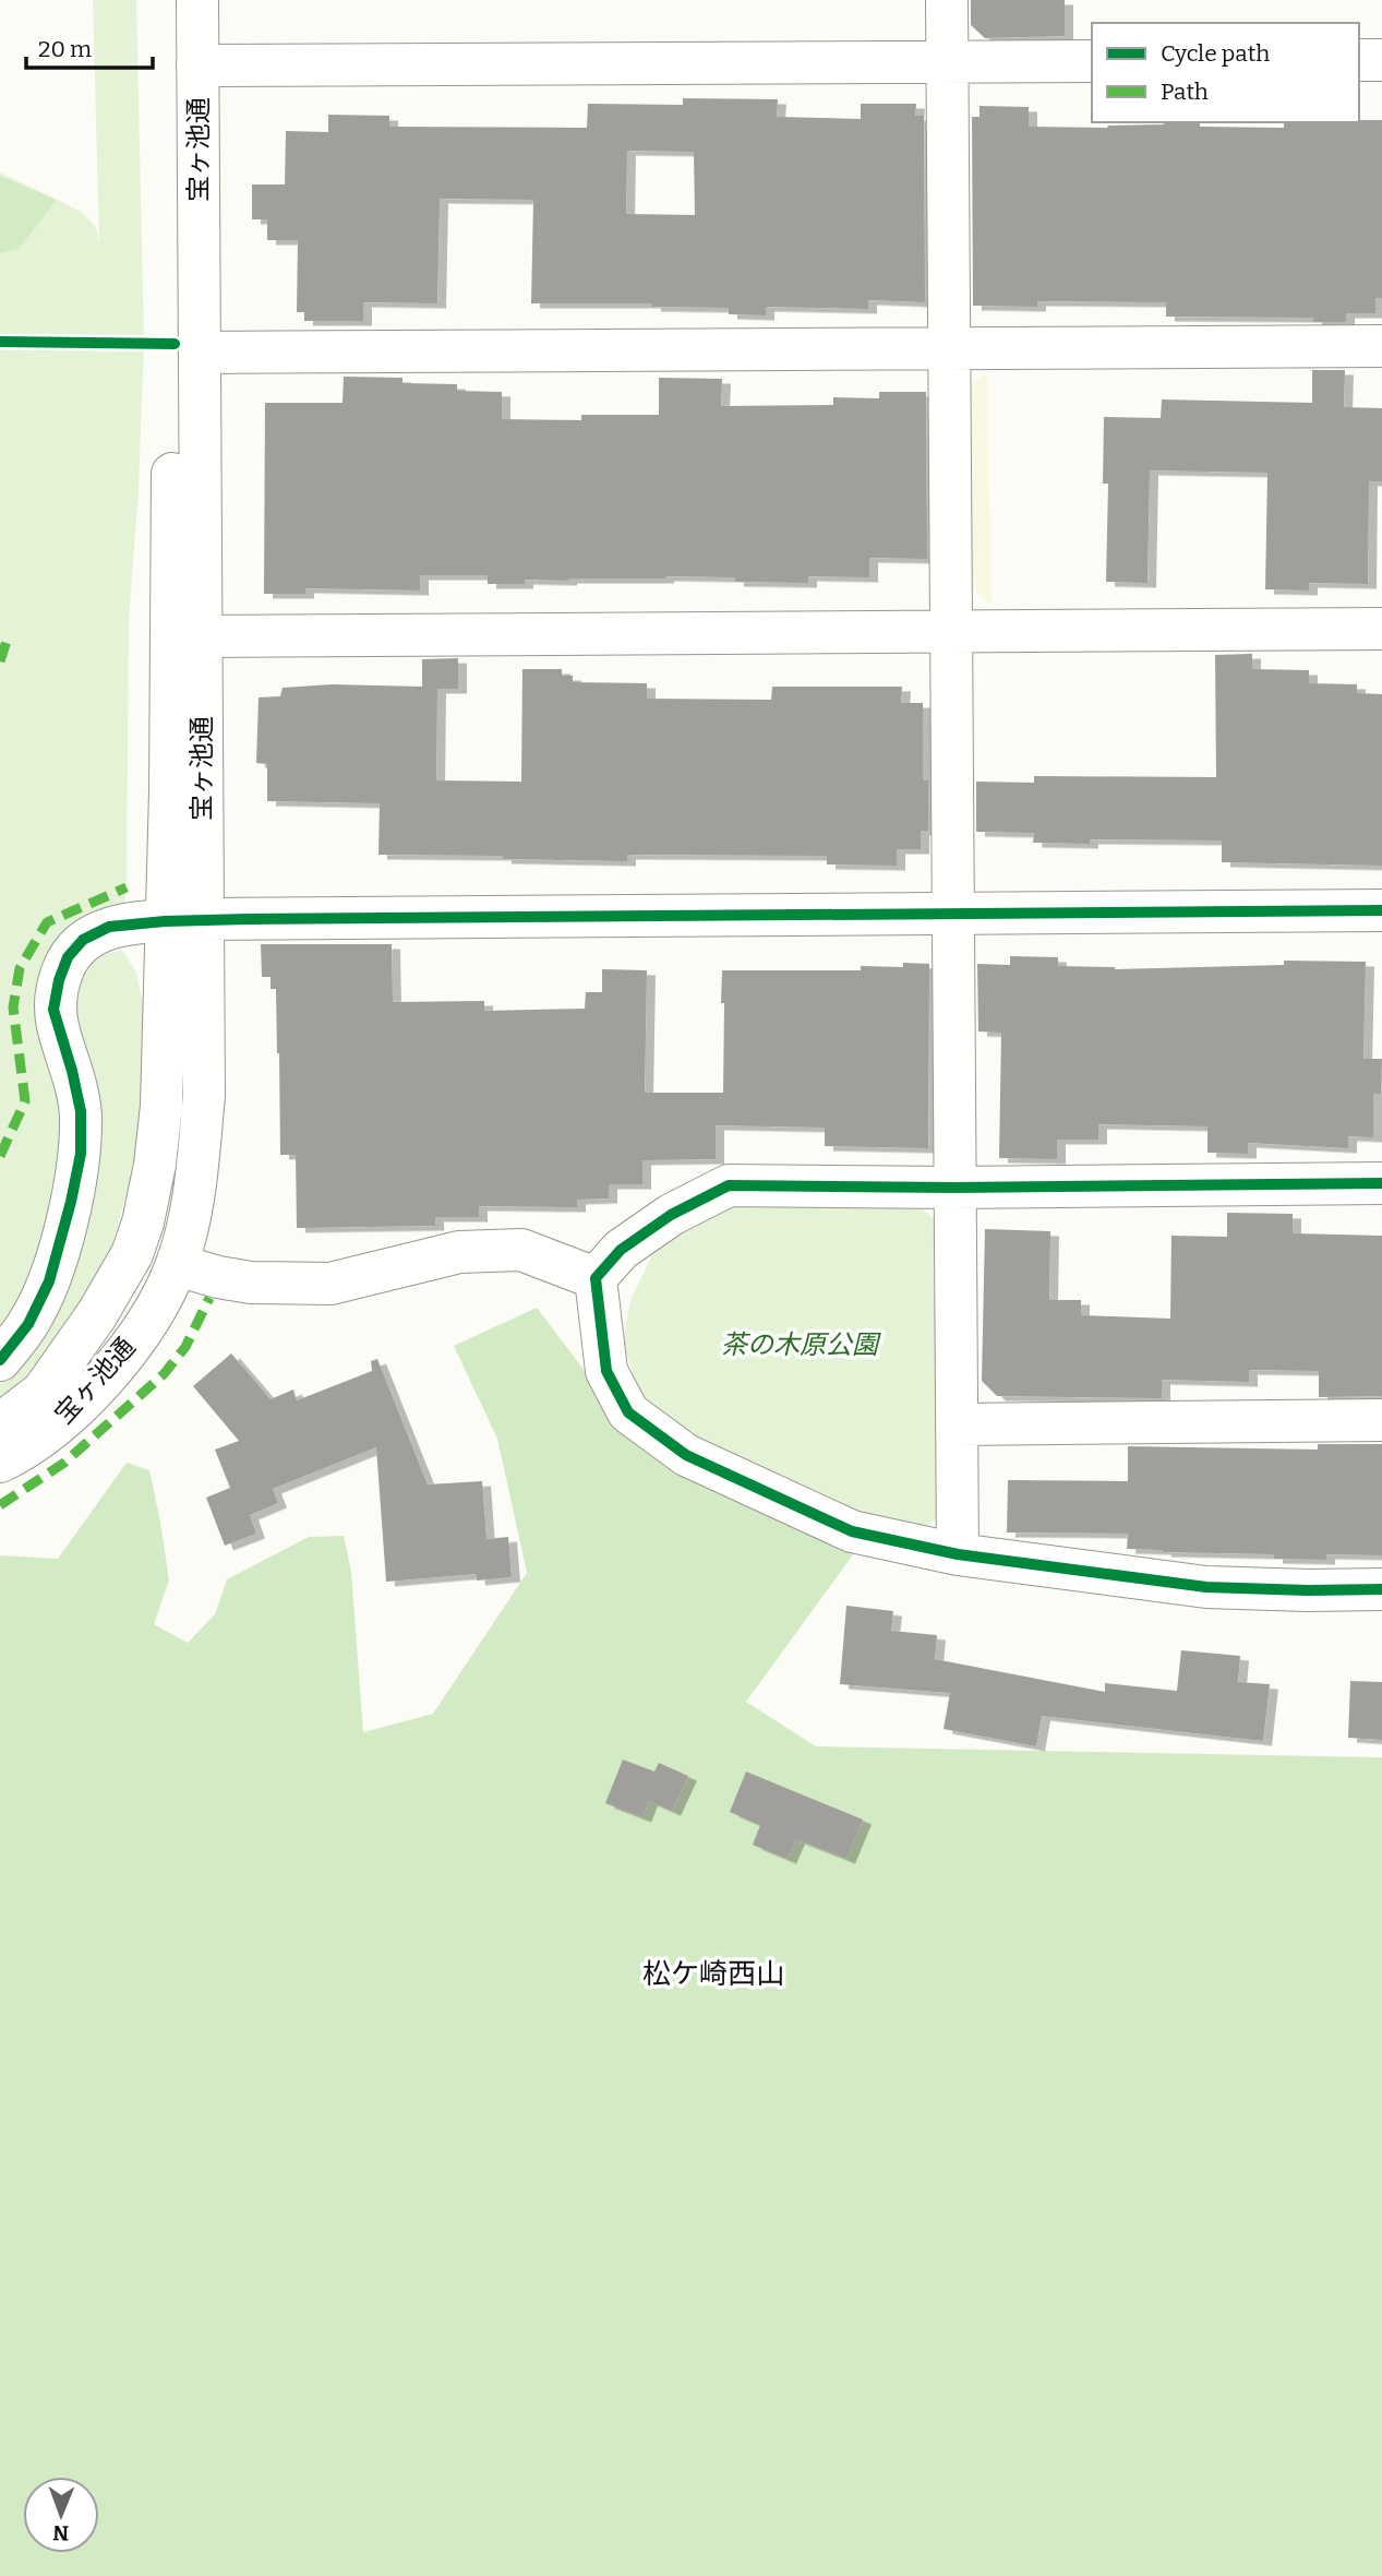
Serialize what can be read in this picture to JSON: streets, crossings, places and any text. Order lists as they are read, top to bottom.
{
  "streets": {
    "street": ["宝ヶ池通"]
  },
  "districts": ["松ケ崎西山"],
  "parks": ["茶の木原公園"],
  "legend": ["Cycle path", "Path"],
  "scale_bar": "20 m",
  "north": "bottom"
}
